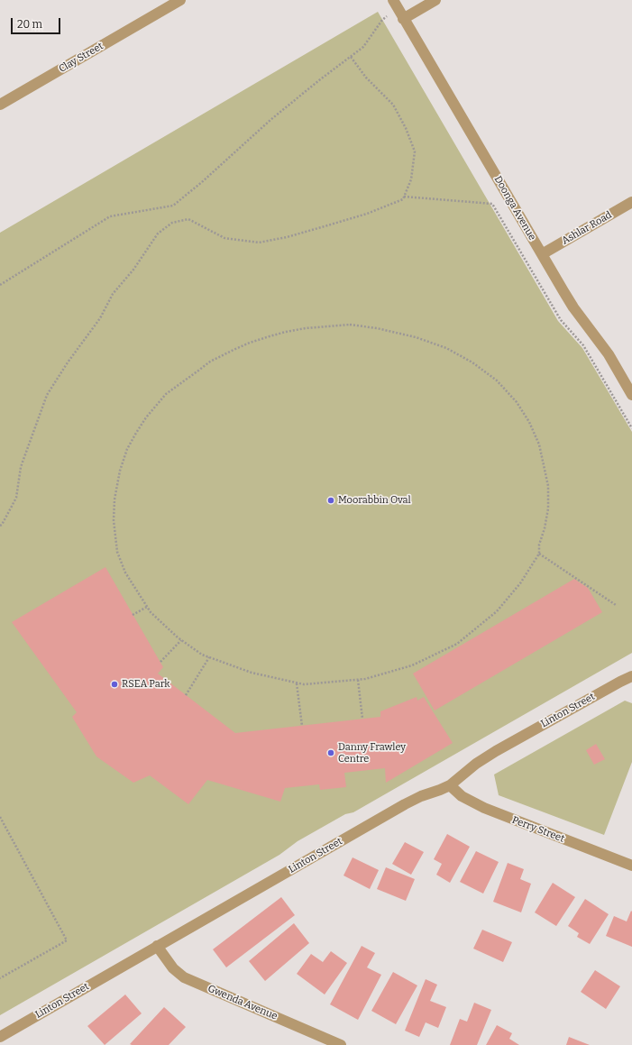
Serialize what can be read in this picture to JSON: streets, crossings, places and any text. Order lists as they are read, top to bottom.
{
  "streets": {
    "street": [
      "Clay Street",
      "Doonga Avenue",
      "Ashlar Road",
      "Linton Street",
      "Perry Street",
      "Gwenda Avenue"
    ]
  },
  "crossings": [
    ["Doonga Avenue", "Ashlar Road"],
    ["Linton Street", "Perry Street"],
    ["Linton Street", "Gwenda Avenue"]
  ],
  "places": ["Moorabbin Oval", "RSEA Park", "Danny Frawley Centre"],
  "scale_bar": "20 m"
}
